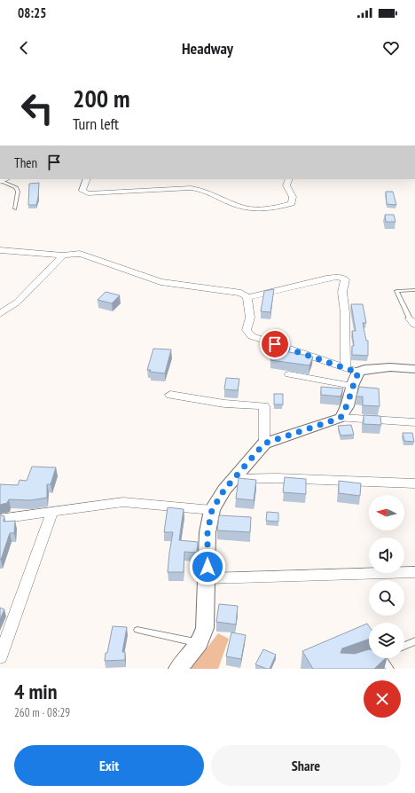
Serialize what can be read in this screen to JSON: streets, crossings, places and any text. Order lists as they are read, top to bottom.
{
  "north": "left",
  "page": {
    "status": "08:25",
    "header": "Headway",
    "turn": ["200 m", "Turn left"],
    "then": "Then",
    "heading": ["4 min", "260 m · 08:29"],
    "buttons": ["Exit", "Share"]
  }
}
